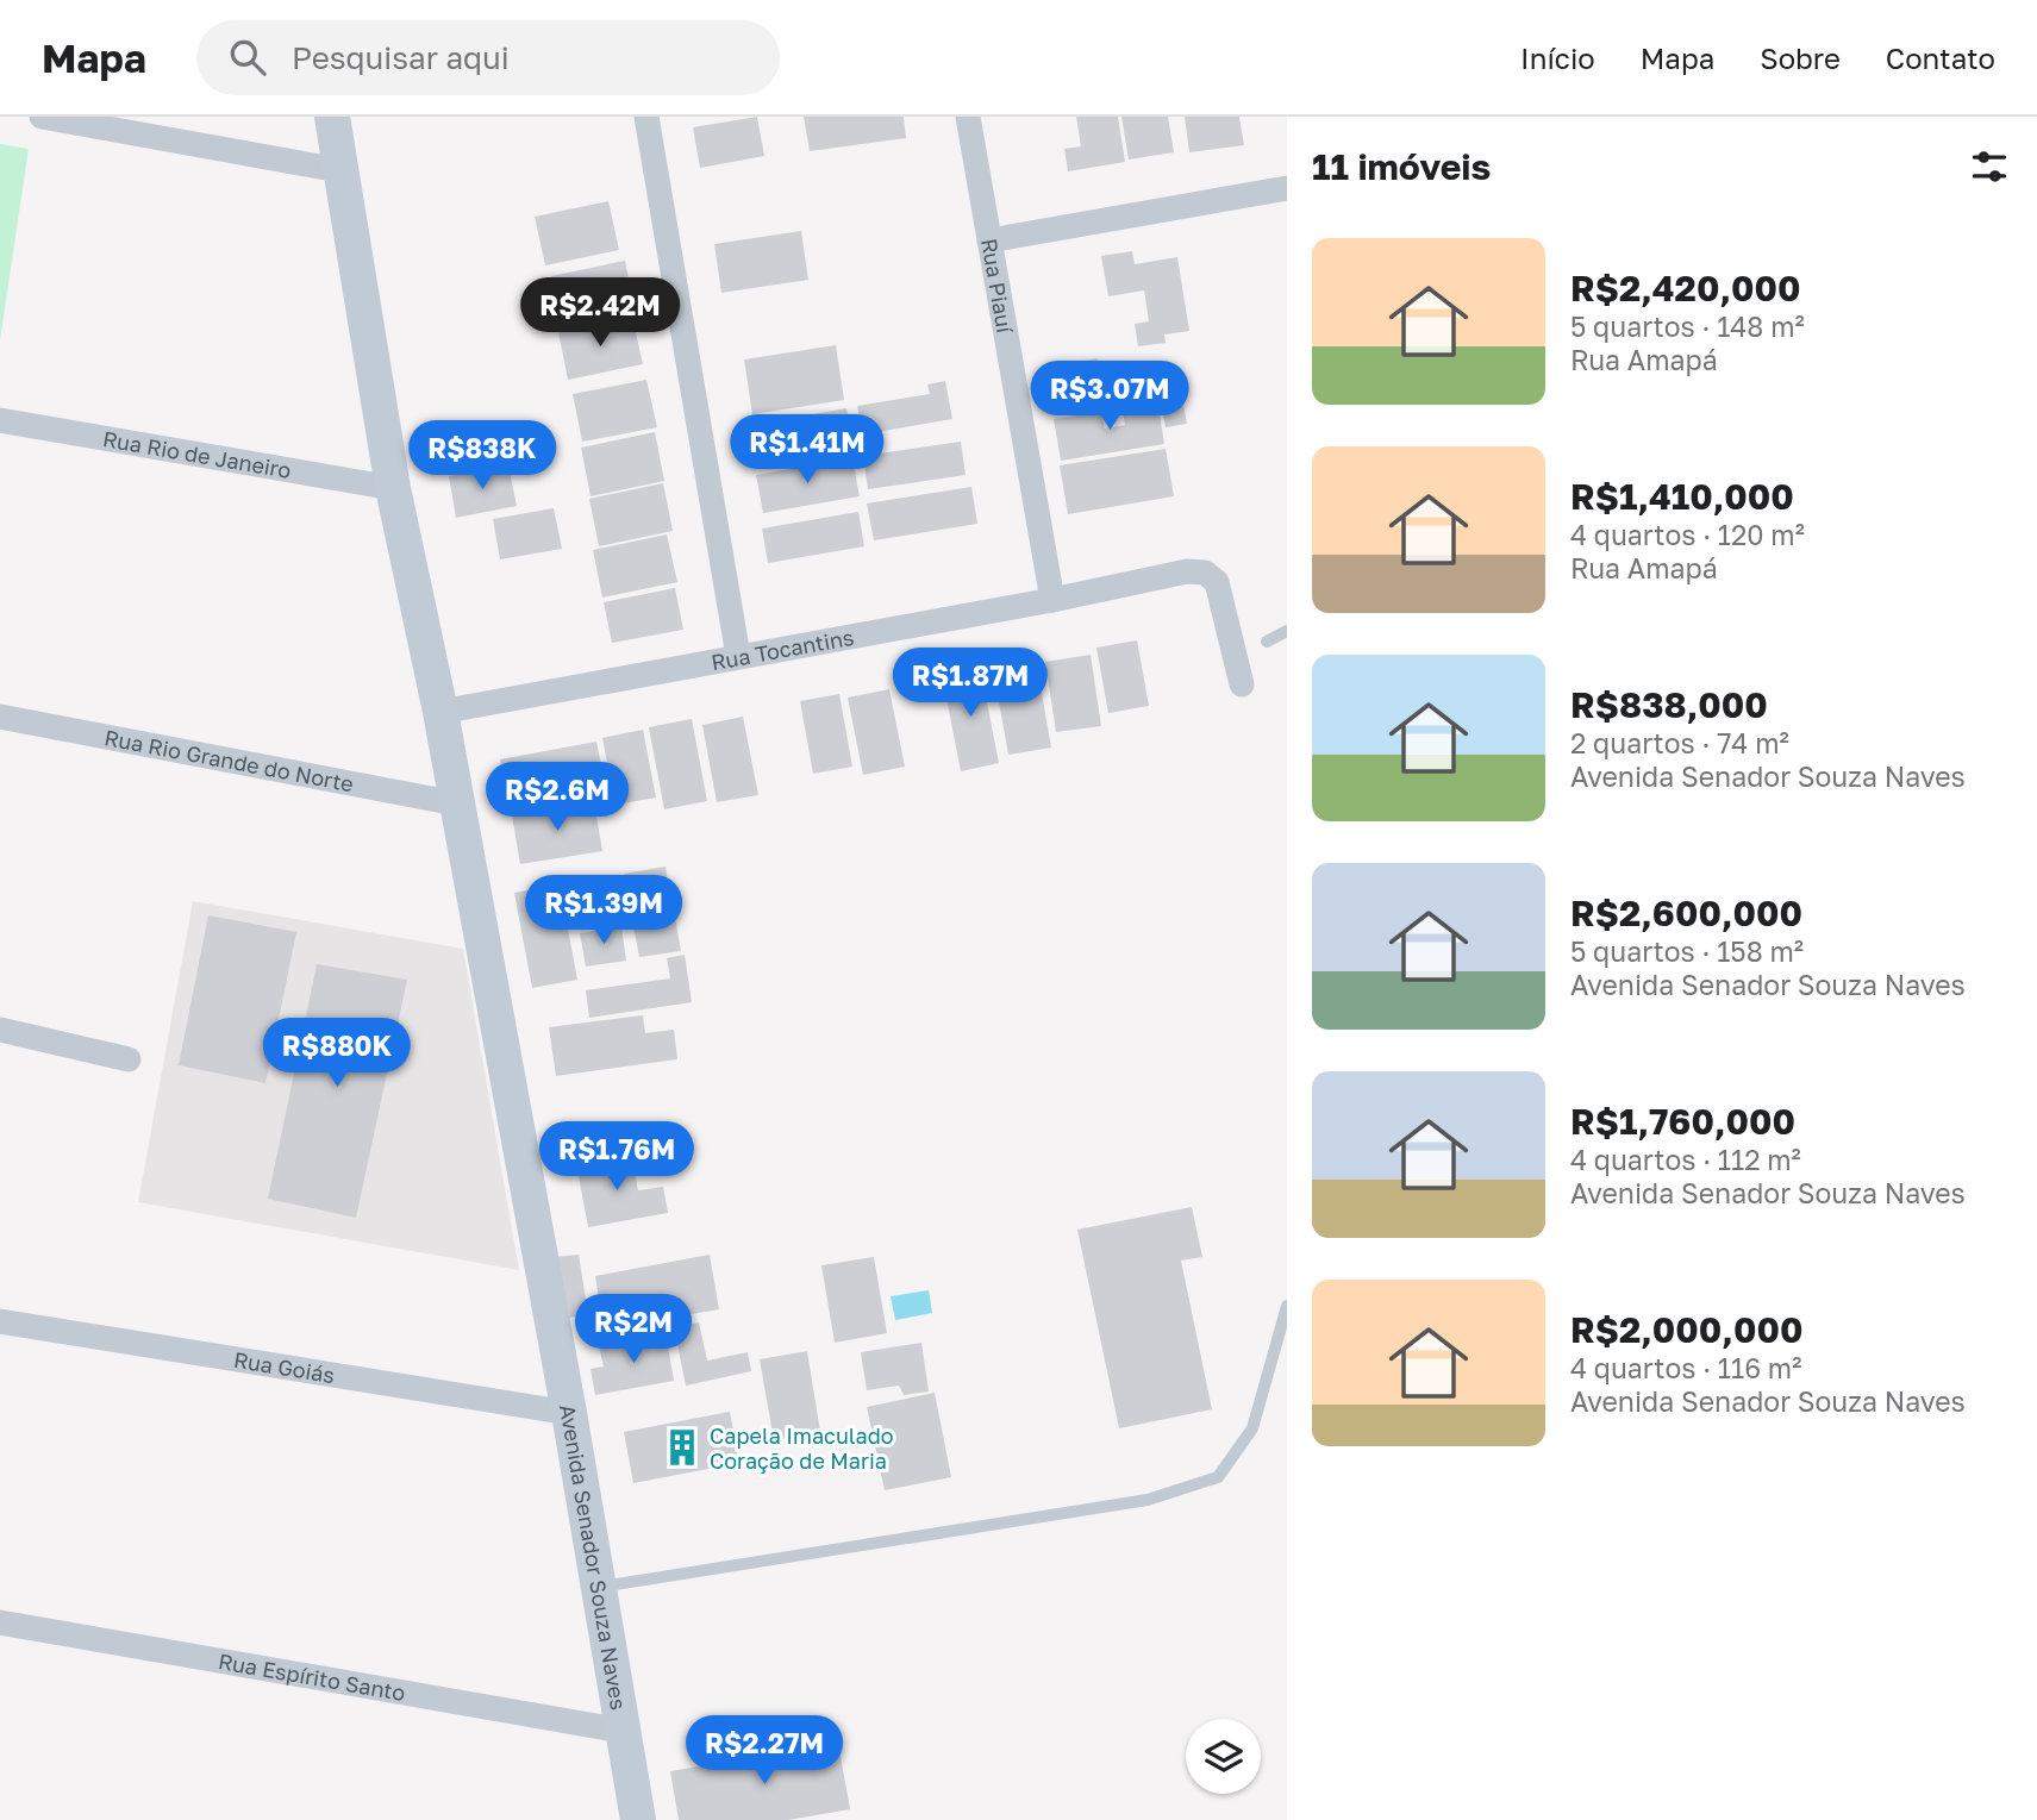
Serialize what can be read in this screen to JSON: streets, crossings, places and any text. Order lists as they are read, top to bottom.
{
  "streets": {
    "street": [
      "Rua Piauí",
      "Rua Rio de Janeiro",
      "Rua Tocantins",
      "Rua Rio Grande do Norte",
      "Rua Goiás",
      "Avenida Senador Souza Naves",
      "Rua Espírito Santo"
    ]
  },
  "crossings": [
    ["Rua Piauí", "Rua Tocantins"],
    ["Rua Rio de Janeiro", "Avenida Senador Souza Naves"],
    ["Rua Tocantins", "Avenida Senador Souza Naves"],
    ["Rua Rio Grande do Norte", "Avenida Senador Souza Naves"],
    ["Rua Goiás", "Avenida Senador Souza Naves"],
    ["Avenida Senador Souza Naves", "Rua Espírito Santo"]
  ],
  "places": {
    "building": ["Capela Imaculado Coração de Maria"]
  },
  "page": {
    "header": "Mapa",
    "search": "Pesquisar aqui",
    "nav": [
      "Início",
      "Mapa",
      "Sobre",
      "Contato"
    ],
    "heading": "11 imóveis",
    "list": [
      {
        "name": "R$2,420,000",
        "note": "5 quartos · 148 m² · Rua Amapá"
      },
      {
        "name": "R$1,410,000",
        "note": "4 quartos · 120 m² · Rua Amapá"
      },
      {
        "name": "R$838,000",
        "note": "2 quartos · 74 m² · Avenida Senador Souza Naves"
      },
      {
        "name": "R$2,600,000",
        "note": "5 quartos · 158 m² · Avenida Senador Souza Naves"
      },
      {
        "name": "R$1,760,000",
        "note": "4 quartos · 112 m² · Avenida Senador Souza Naves"
      },
      {
        "name": "R$2,000,000",
        "note": "4 quartos · 116 m² · Avenida Senador Souza Naves"
      }
    ],
    "price": [
      "R$2.42M",
      "R$3.07M",
      "R$1.41M",
      "R$838K",
      "R$1.87M",
      "R$2.6M",
      "R$1.39M",
      "R$880K",
      "R$1.76M",
      "R$2M",
      "R$2.27M"
    ]
  }
}
